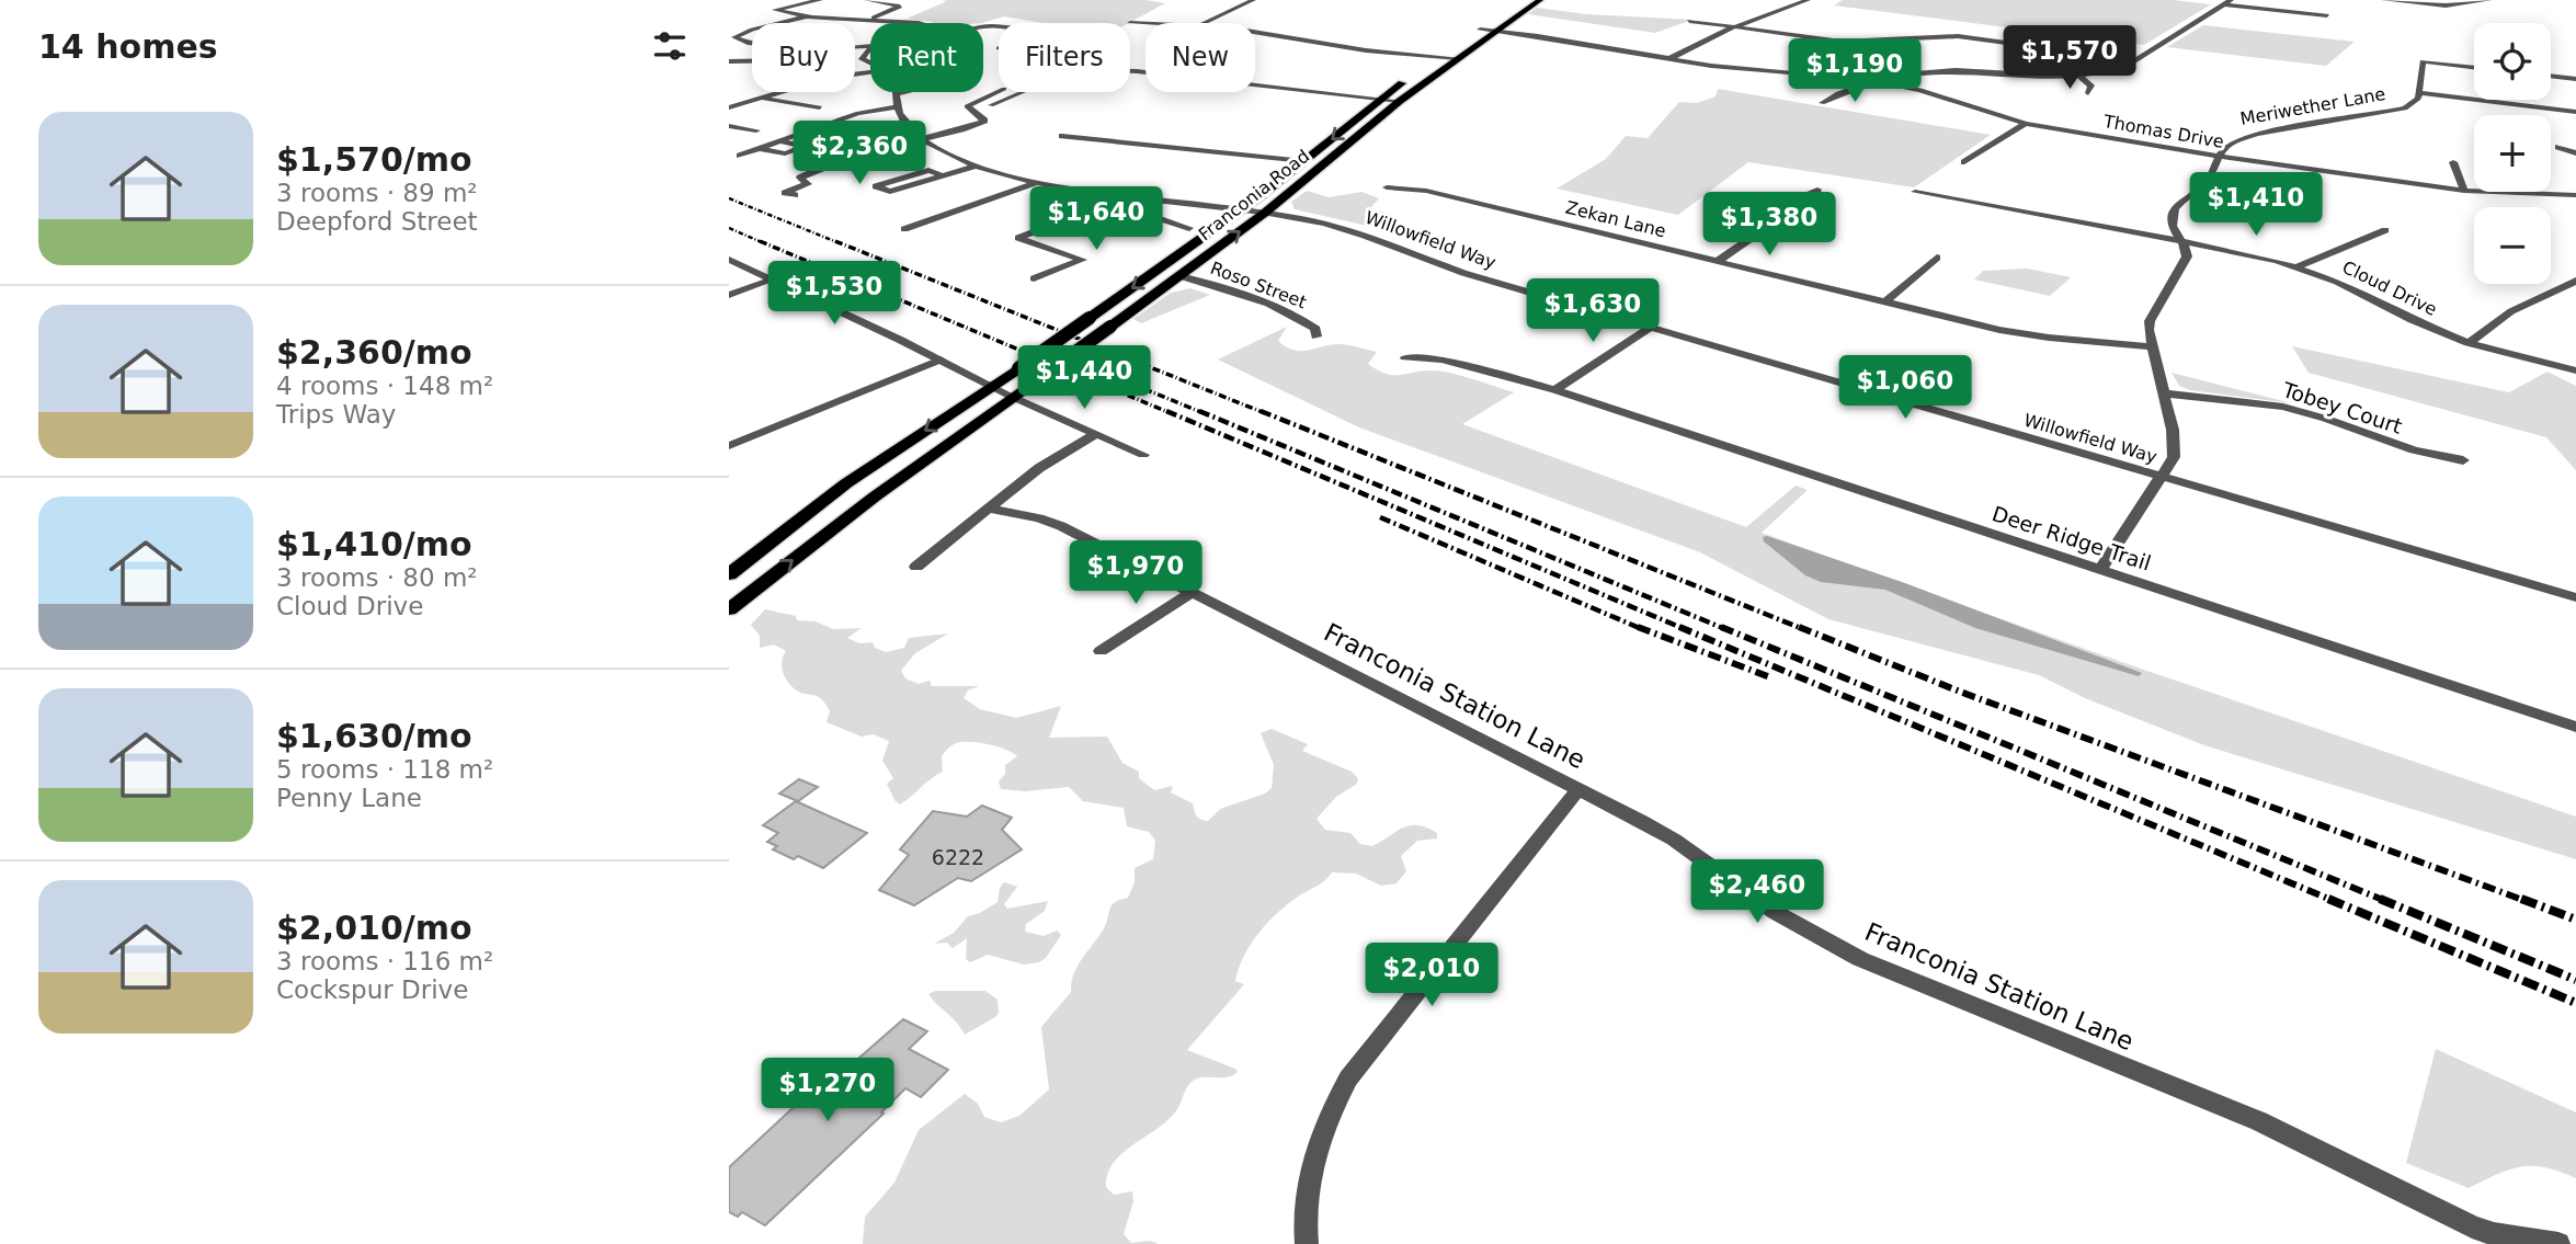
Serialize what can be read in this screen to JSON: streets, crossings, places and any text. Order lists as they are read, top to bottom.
{
  "streets": {
    "main road": ["Franconia Road"],
    "street": [
      "Meriwether Lane",
      "Thomas Drive",
      "Zekan Lane",
      "Willowfield Way",
      "Roso Street",
      "Cloud Drive",
      "Tobey Court",
      "Deer Ridge Trail",
      "Franconia Station Lane"
    ]
  },
  "crossings": [
    ["Meriwether Lane", "Thomas Drive"],
    ["Meriwether Lane", "Zekan Lane"],
    ["Meriwether Lane", "Willowfield Way"],
    ["Meriwether Lane", "Cloud Drive"],
    ["Meriwether Lane", "Tobey Court"],
    ["Meriwether Lane", "Deer Ridge Trail"],
    ["Thomas Drive", "Franconia Road"],
    ["Franconia Road", "Willowfield Way"],
    ["Franconia Road", "Roso Street"]
  ],
  "house_numbers": ["6222"],
  "page": {
    "heading": "14 homes",
    "map_buttons": ["+", "−"],
    "chip": [
      "Buy",
      "Rent",
      "Filters",
      "New"
    ],
    "price": [
      "$1,570",
      "$1,190",
      "$2,360",
      "$1,410",
      "$1,640",
      "$1,380",
      "$1,530",
      "$1,630",
      "$1,440",
      "$1,060",
      "$1,970",
      "$2,460",
      "$2,010",
      "$1,270"
    ],
    "list": [
      {
        "name": "$1,570/mo",
        "note": "3 rooms · 89 m² · Deepford Street"
      },
      {
        "name": "$2,360/mo",
        "note": "4 rooms · 148 m² · Trips Way"
      },
      {
        "name": "$1,410/mo",
        "note": "3 rooms · 80 m² · Cloud Drive"
      },
      {
        "name": "$1,630/mo",
        "note": "5 rooms · 118 m² · Penny Lane"
      },
      {
        "name": "$2,010/mo",
        "note": "3 rooms · 116 m² · Cockspur Drive"
      }
    ]
  }
}
